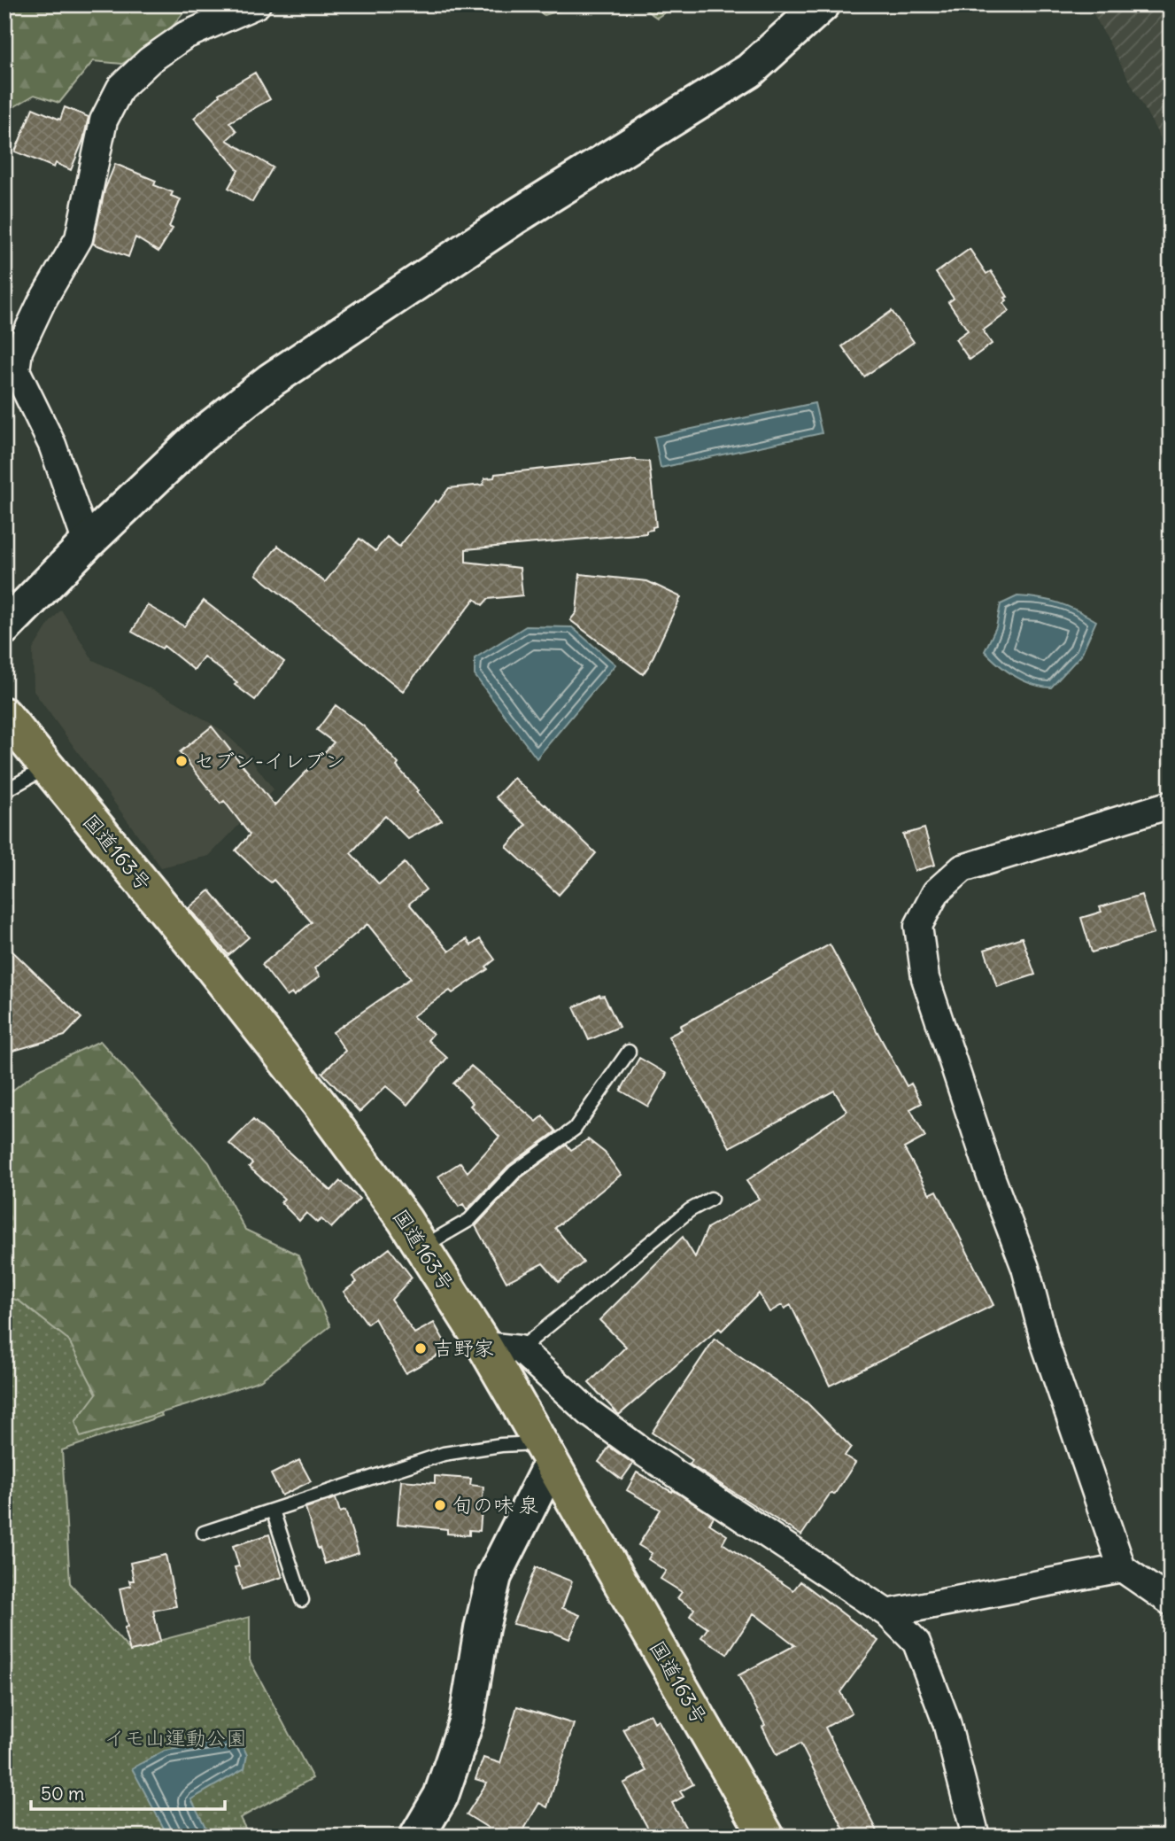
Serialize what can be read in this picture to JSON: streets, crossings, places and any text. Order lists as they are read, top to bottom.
{
  "streets": {
    "highway": ["国道163号"]
  },
  "parks": ["イモ山運動公園"],
  "places": ["セブン-イレブン", "吉野家", "旬の味 泉"],
  "scale_bar": "50 m"
}
